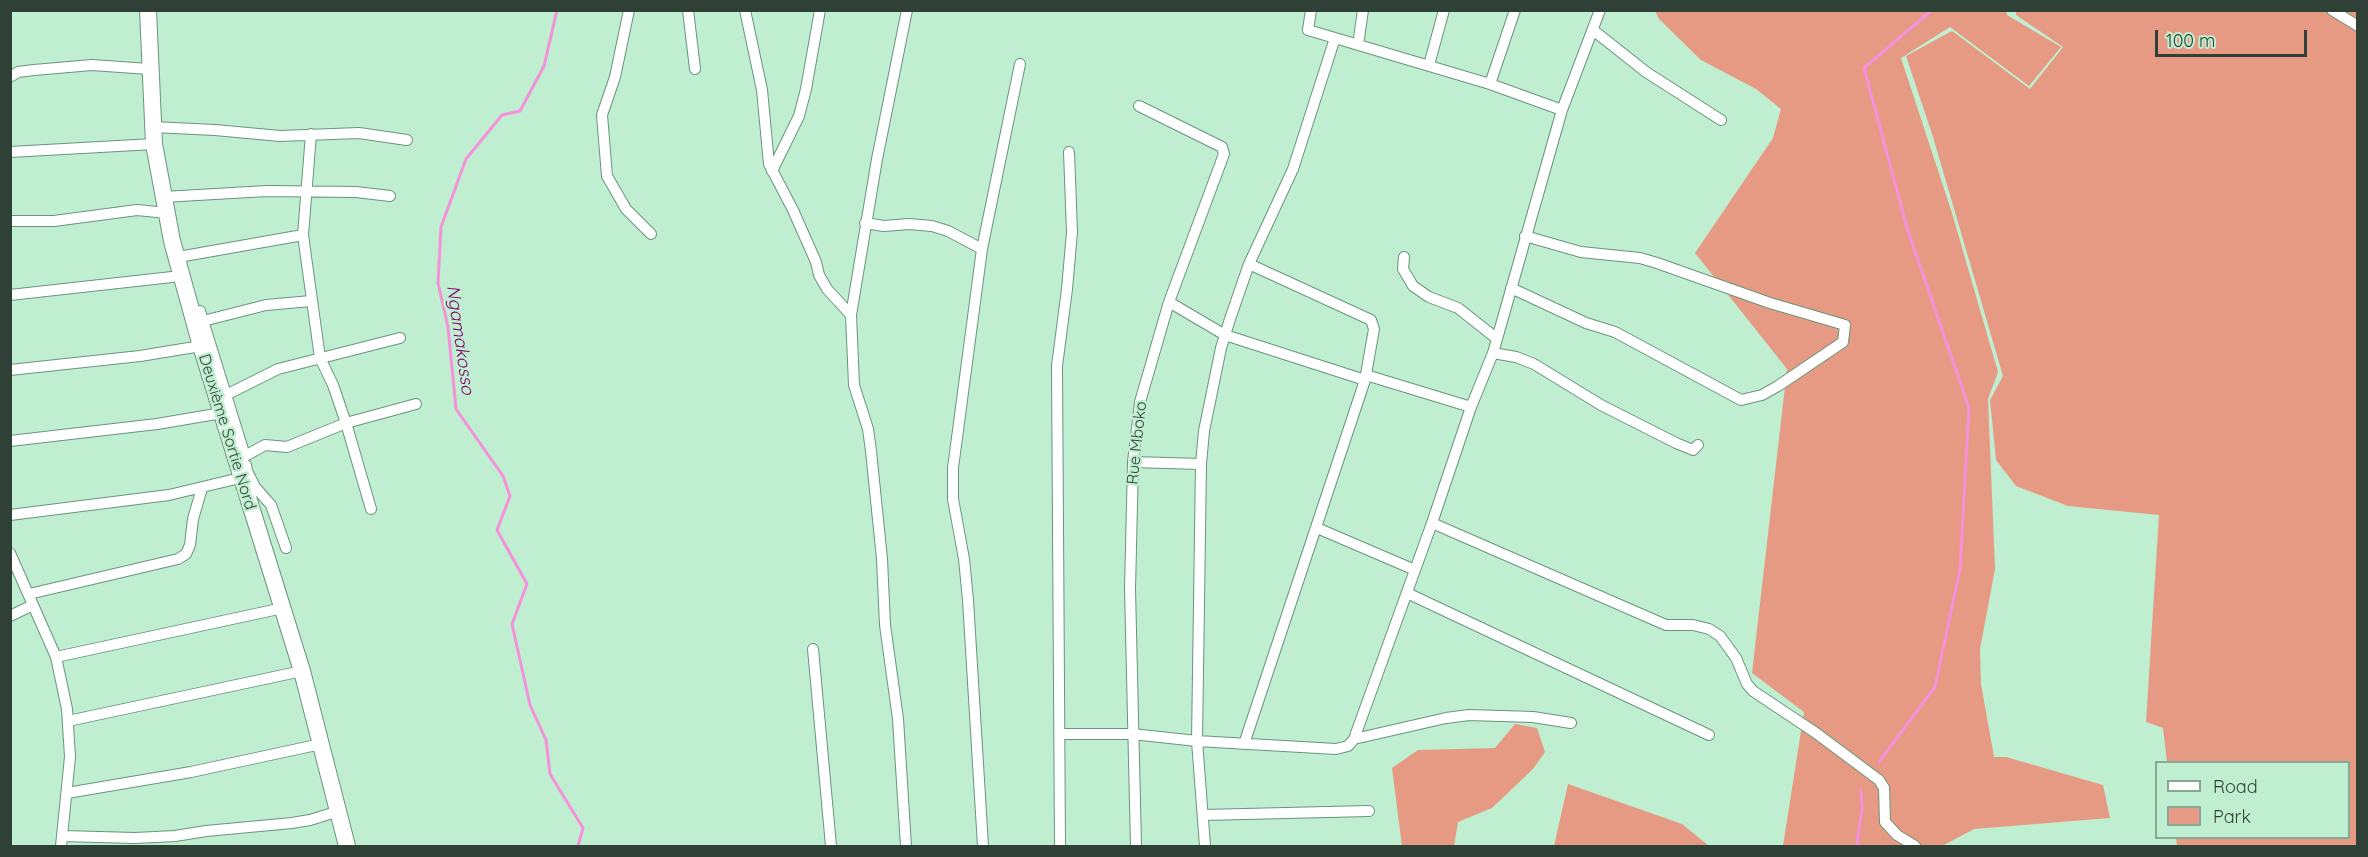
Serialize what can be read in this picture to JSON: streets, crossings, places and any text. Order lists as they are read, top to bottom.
{
  "streets": {
    "main road": ["Deuxième Sortie Nord"],
    "street": ["Rue Mboko"]
  },
  "water": ["Ngamakosso"],
  "legend": ["Road", "Park"],
  "scale_bar": "100 m"
}
